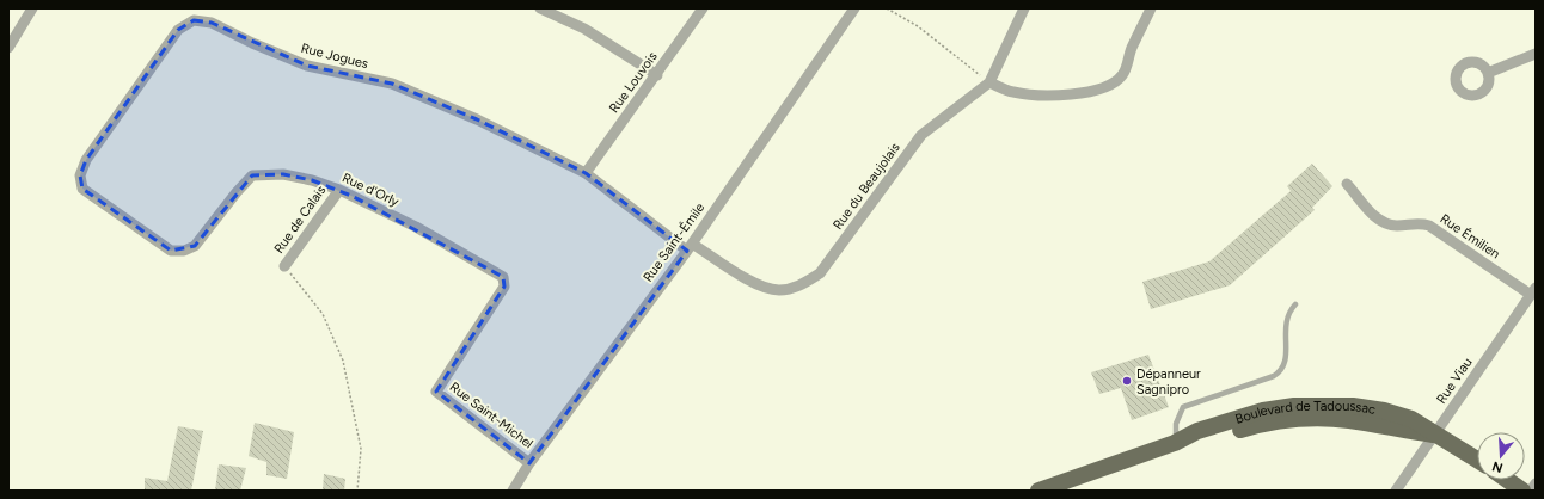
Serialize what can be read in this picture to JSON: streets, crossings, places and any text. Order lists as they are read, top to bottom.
{
  "streets": {
    "main road": ["Boulevard de Tadoussac"],
    "street": [
      "Rue Jogues",
      "Rue Louvois",
      "Rue du Beaujolais",
      "Rue d'Orly",
      "Rue de Calais",
      "Rue Émilien",
      "Rue Saint-Émile",
      "Rue Viau",
      "Rue Saint-Michel"
    ]
  },
  "crossings": [
    ["Rue Jogues", "Rue Louvois"],
    ["Rue Jogues", "Rue du Beaujolais"],
    ["Rue Jogues", "Rue d'Orly"],
    ["Rue Jogues", "Rue Saint-Émile"],
    ["Rue du Beaujolais", "Rue Saint-Émile"],
    ["Rue d'Orly", "Rue de Calais"],
    ["Rue d'Orly", "Rue Saint-Michel"],
    ["Rue Émilien", "Rue Viau"],
    ["Rue Saint-Émile", "Rue Saint-Michel"],
    ["Rue Viau", "Boulevard de Tadoussac"]
  ],
  "places": ["Dépanneur Sagnipro"],
  "north": "bottom"
}
